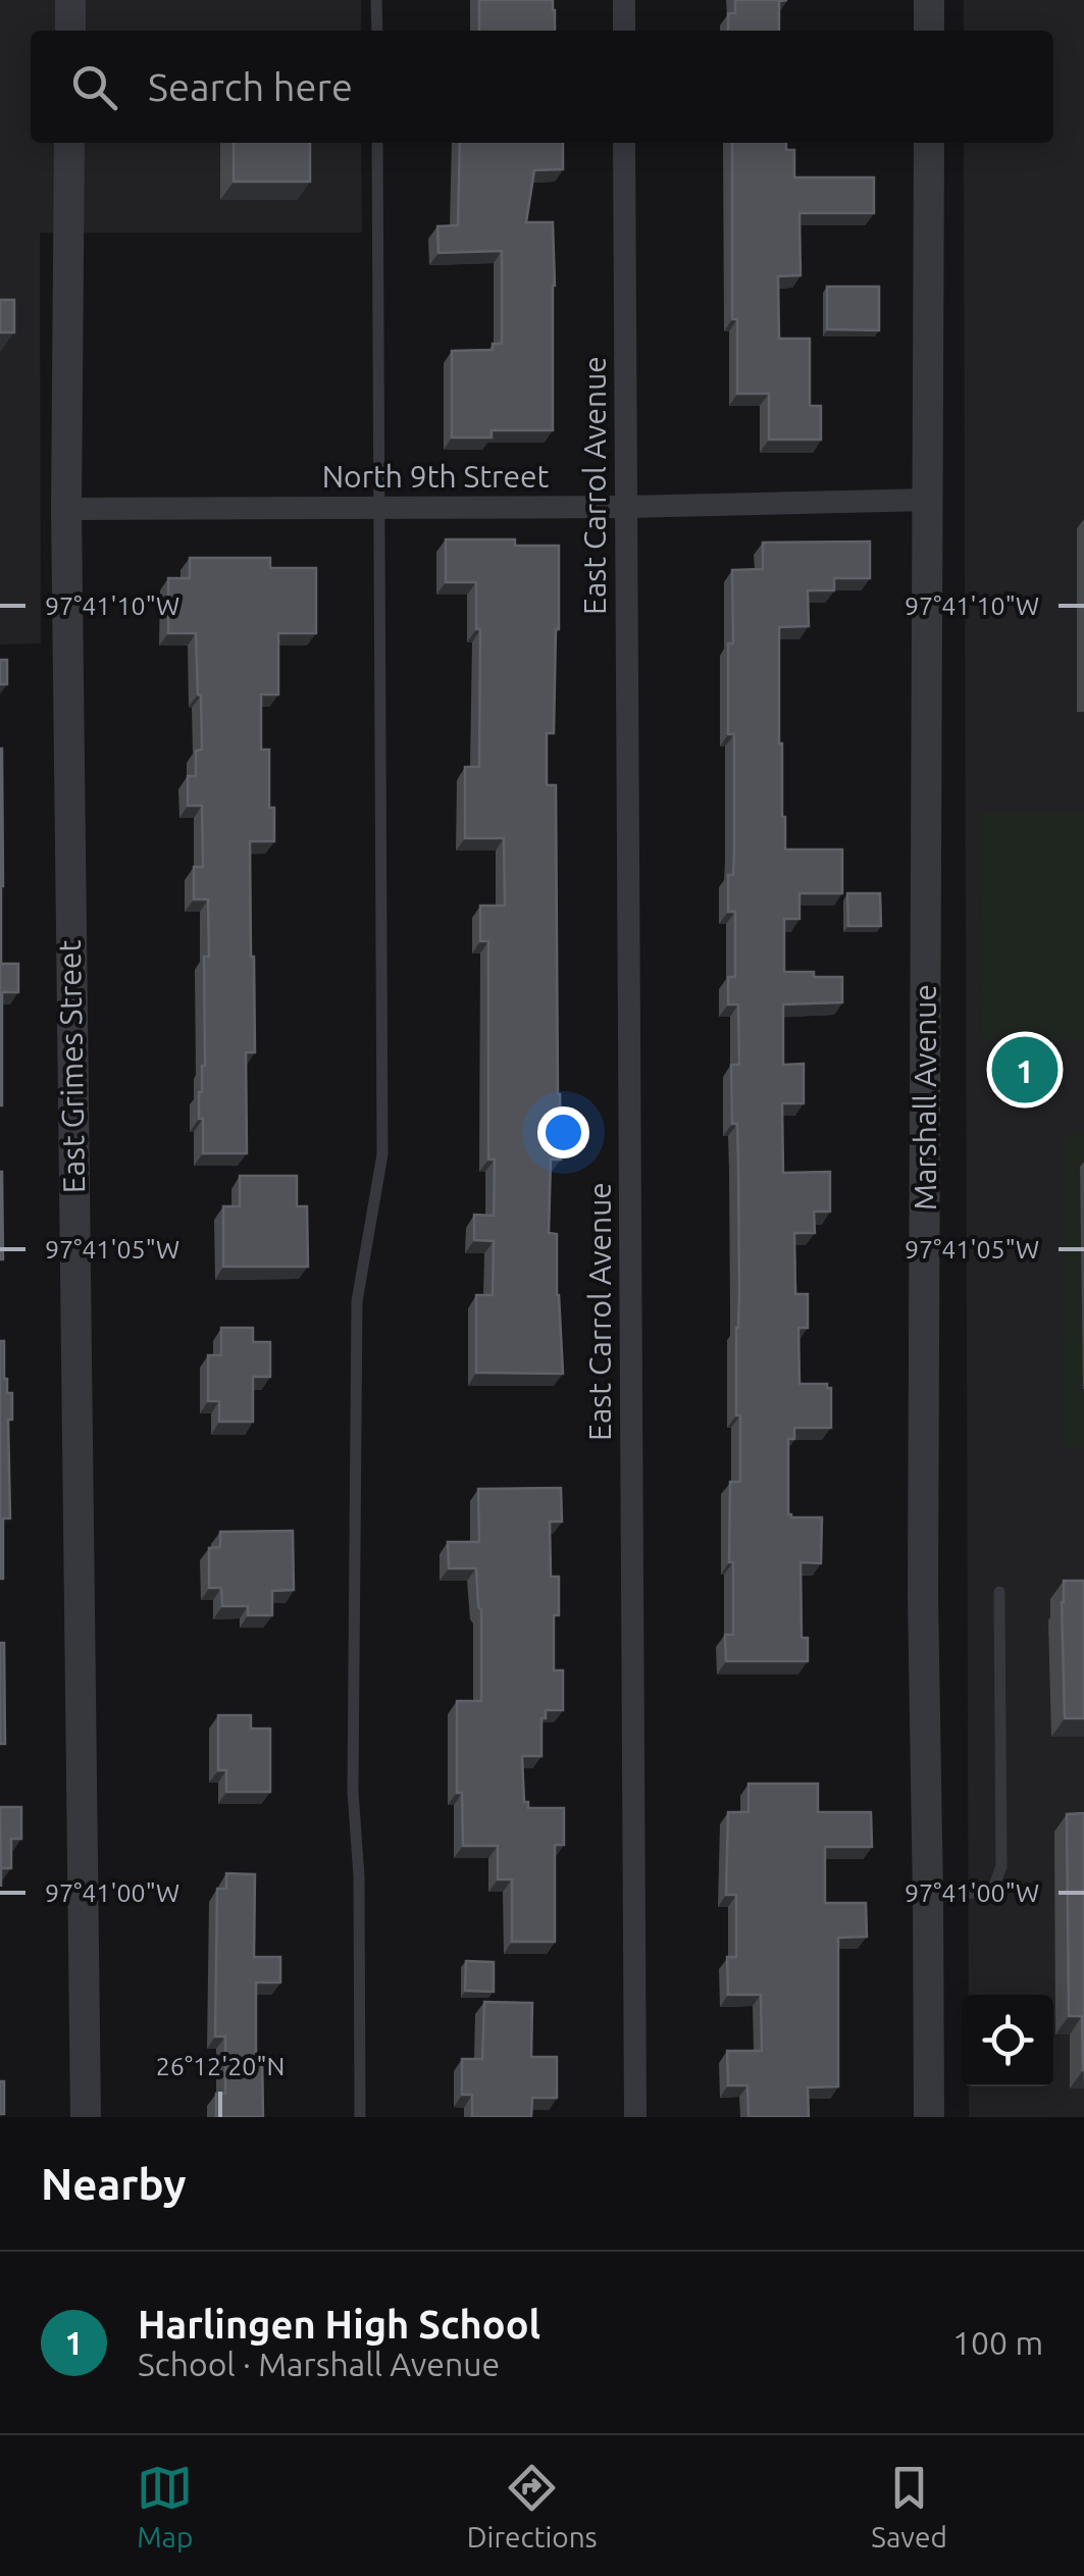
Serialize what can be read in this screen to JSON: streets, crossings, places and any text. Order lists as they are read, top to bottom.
{
  "streets": {
    "street": [
      "North 9th Street",
      "East Carrol Avenue",
      "East Grimes Street",
      "Marshall Avenue"
    ]
  },
  "crossings": [
    ["North 9th Street", "East Carrol Avenue"],
    ["North 9th Street", "East Grimes Street"],
    ["North 9th Street", "Marshall Avenue"]
  ],
  "page": {
    "search": "Search here",
    "pins": "1",
    "heading": "Nearby",
    "list": [
      {
        "mark": "1",
        "name": "Harlingen High School",
        "note": "School · Marshall Avenue",
        "value": "100 m"
      }
    ],
    "nav": ["Map", "Directions", "Saved"]
  },
  "coordinates": [
    "97°41'10\"W",
    "97°41'05\"W",
    "97°41'00\"W",
    "26°12'20\"N"
  ]
}
